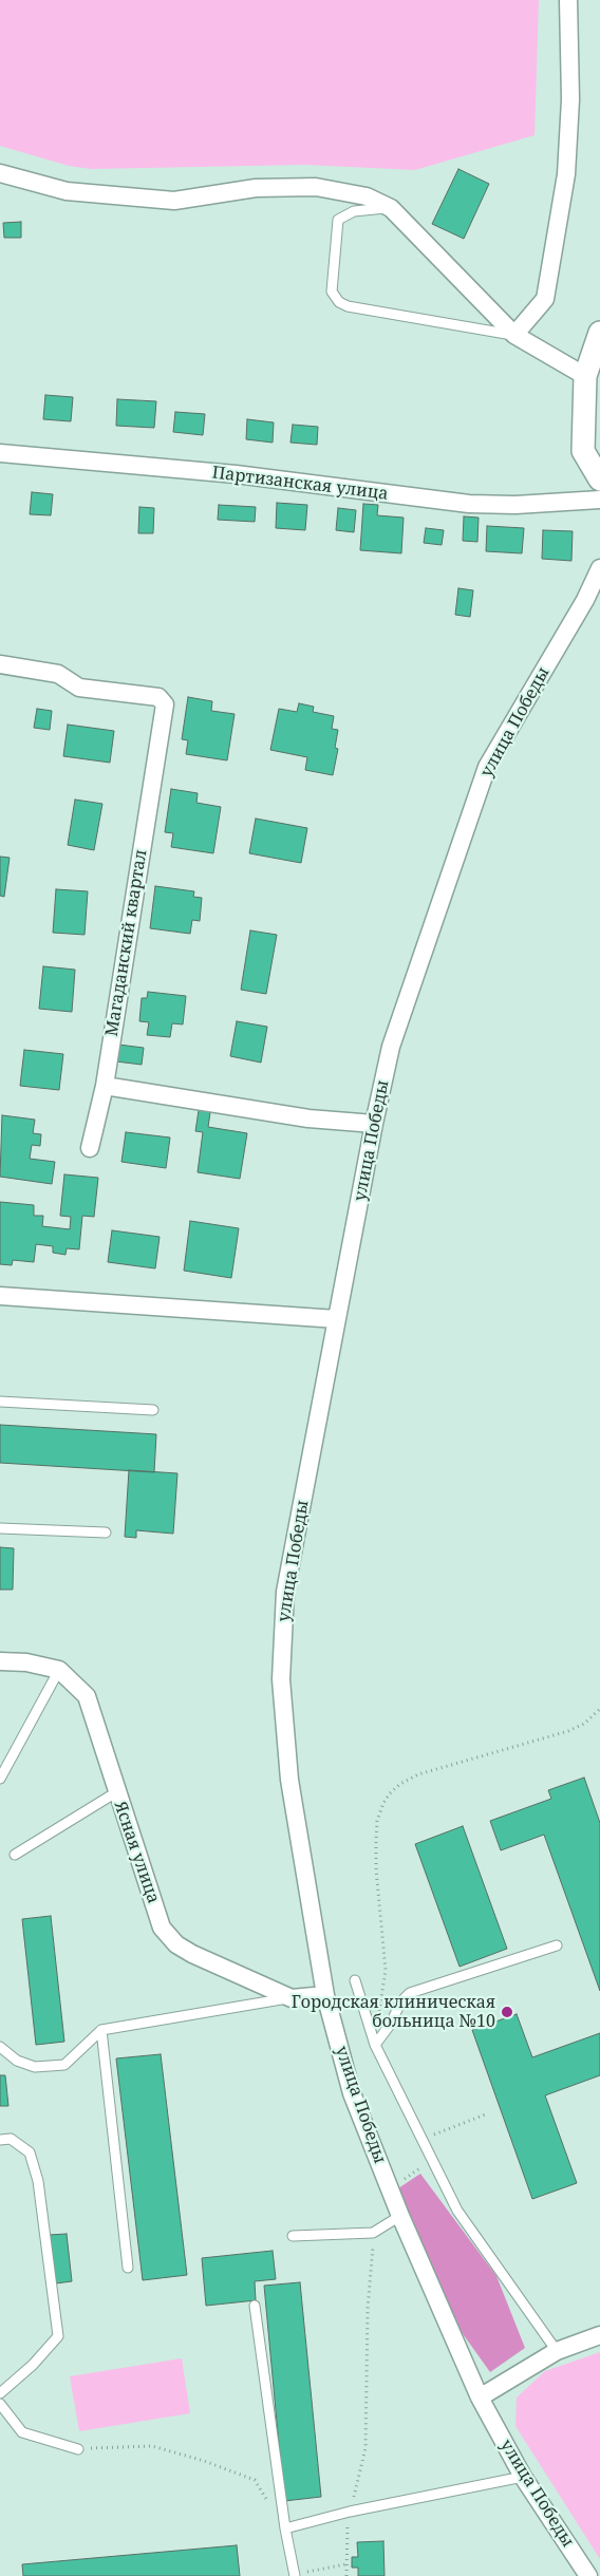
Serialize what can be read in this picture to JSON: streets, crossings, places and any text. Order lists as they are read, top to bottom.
{
  "streets": {
    "street": [
      "Партизанская улица",
      "улица Победы",
      "Магаданский квартал",
      "Ясная улица"
    ]
  },
  "crossings": [
    ["улица Победы", "Ясная улица"]
  ],
  "places": ["Городская клиническая больница №10"]
}
